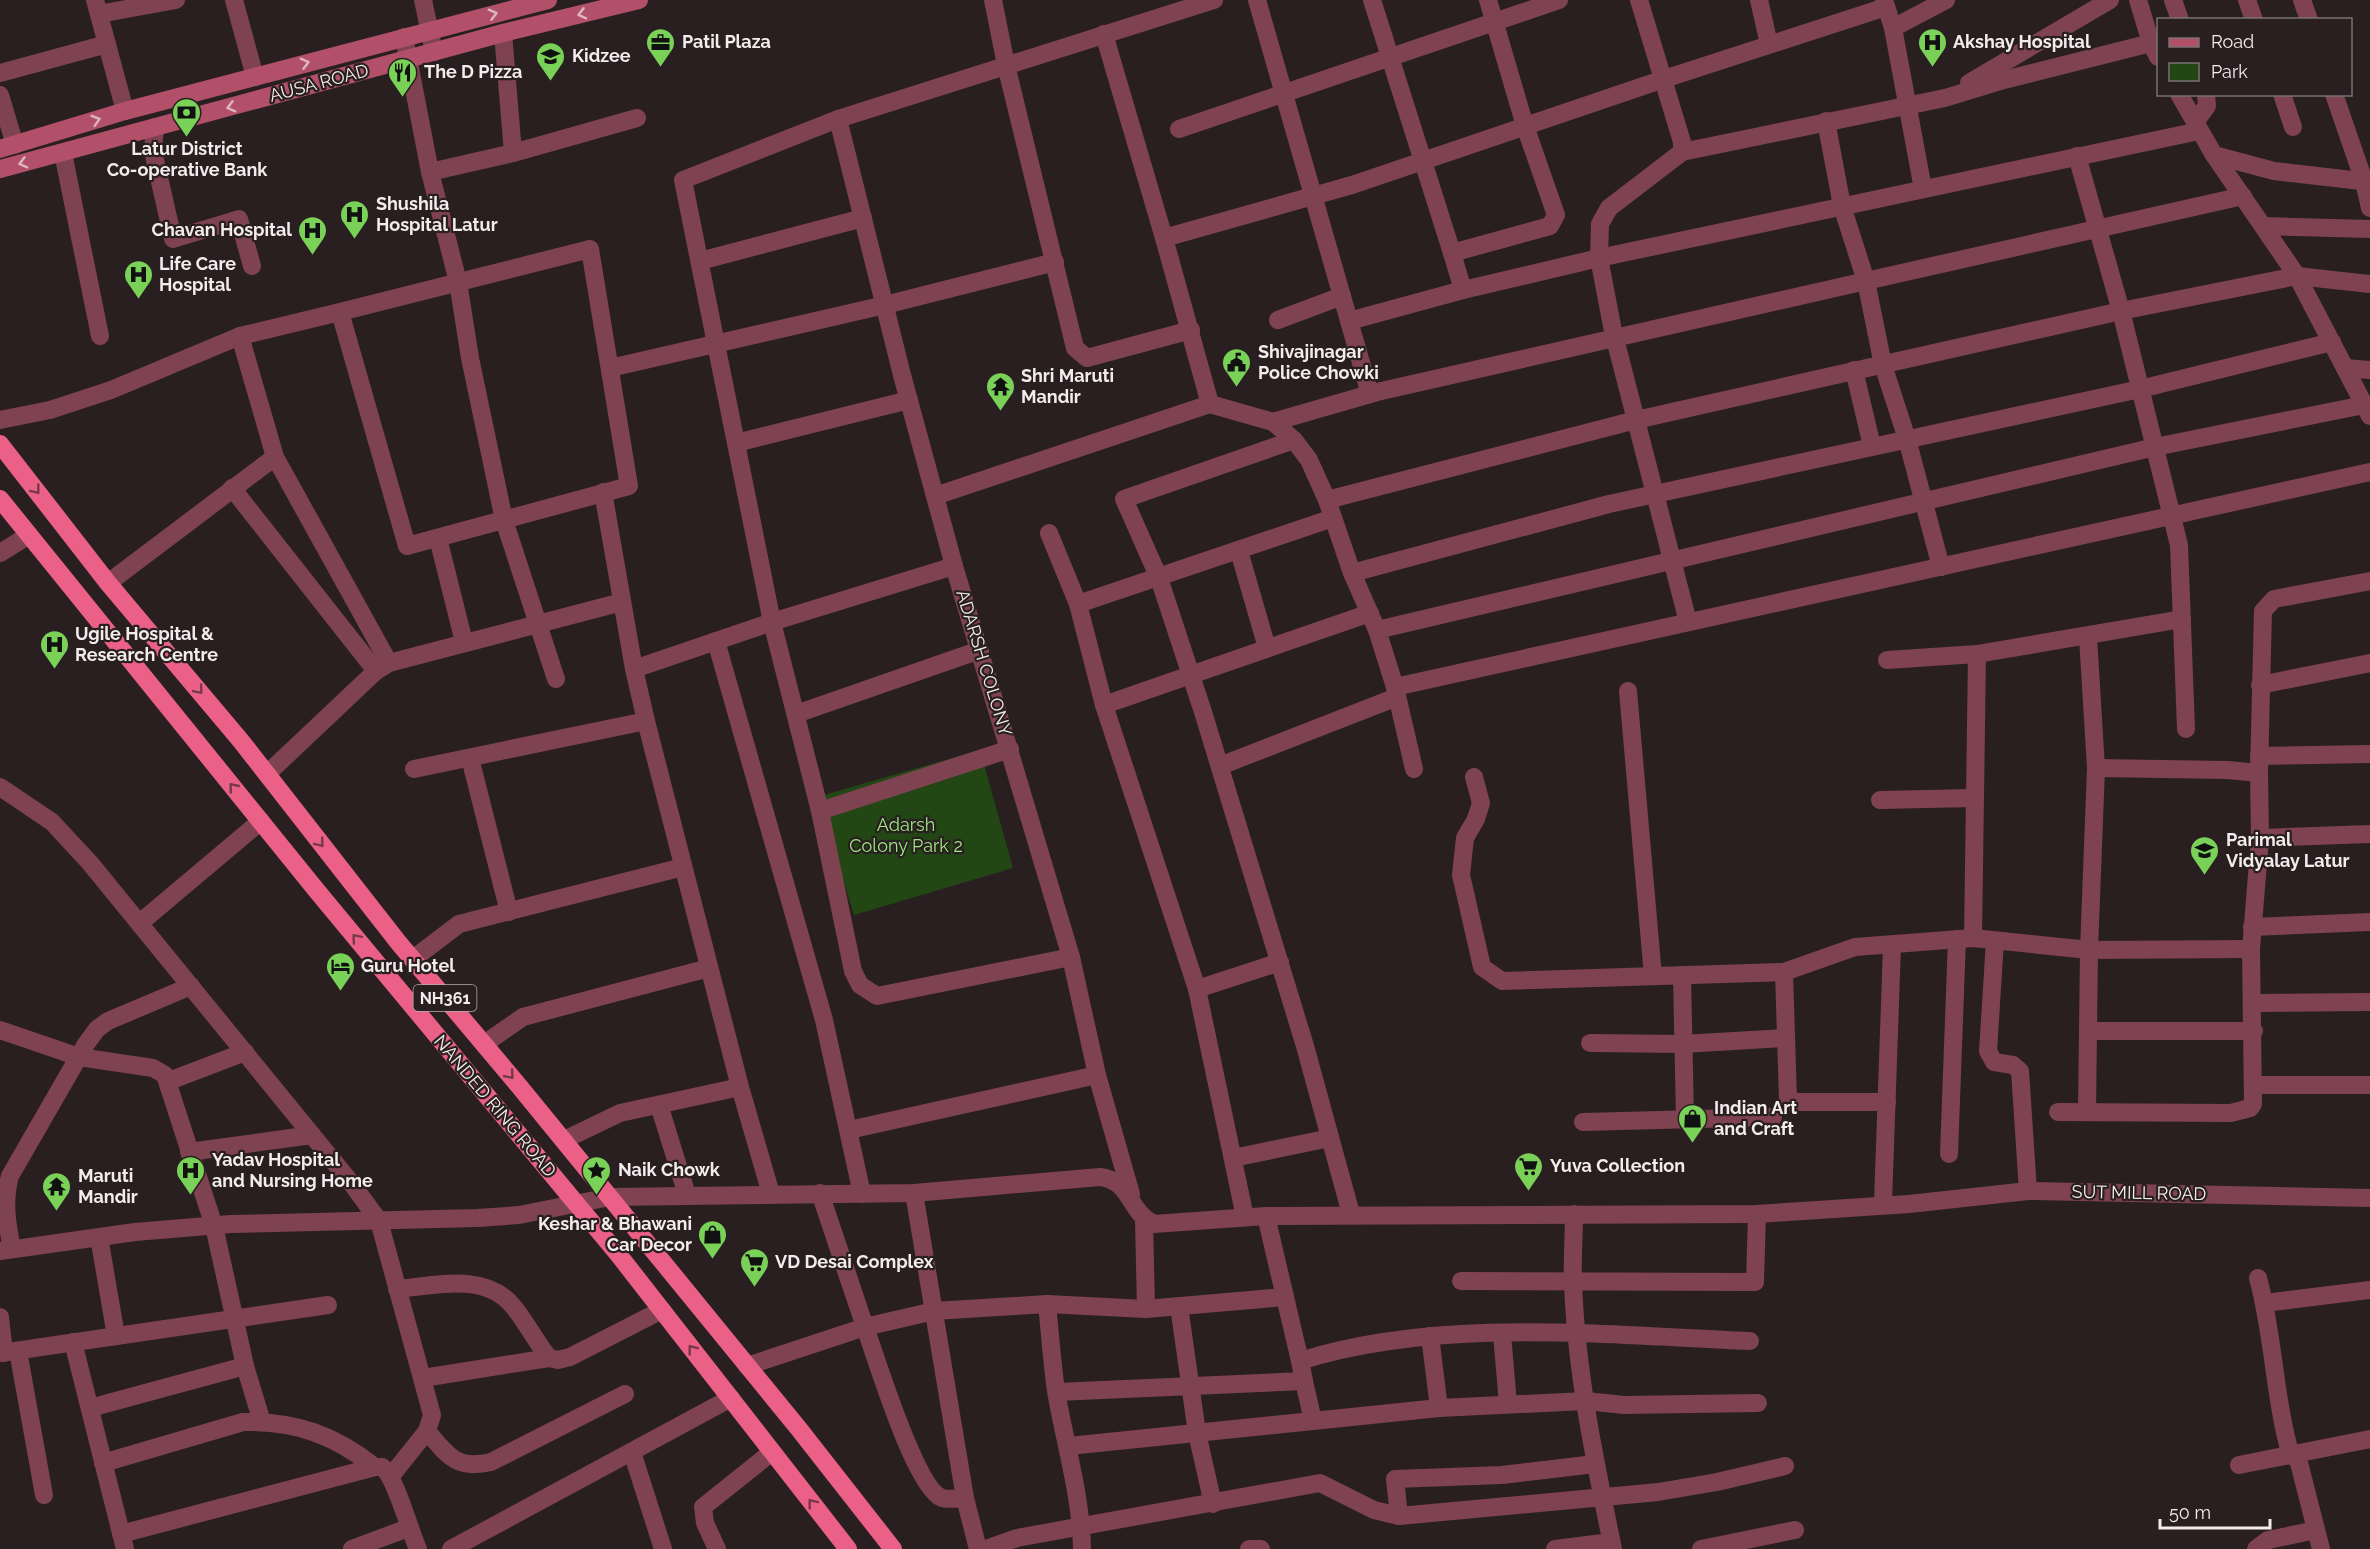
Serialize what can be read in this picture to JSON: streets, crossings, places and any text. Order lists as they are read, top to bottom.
{
  "streets": {
    "highway": ["NH361", "NANDED RING ROAD"],
    "main road": ["AUSA ROAD"],
    "street": ["ADARSH COLONY", "SUT MILL ROAD"]
  },
  "crossings": [
    ["ADARSH COLONY", "SUT MILL ROAD"]
  ],
  "parks": ["Adarsh Colony Park 2"],
  "places": {
    "office": ["Patil Plaza"],
    "hospital": [
      "Akshay Hospital",
      "Shushila Hospital Latur",
      "Chavan Hospital",
      "Life Care Hospital",
      "Ugile Hospital & Research Centre",
      "Yadav Hospital and Nursing Home"
    ],
    "school or university": ["Kidzee", "Parimal Vidyalay Latur"],
    "restaurant": ["The D Pizza"],
    "bank": ["Latur District Co-operative Bank"],
    "public building": ["Shivajinagar Police Chowki"],
    "temple": ["Shri Maruti Mandir", "Maruti Mandir"],
    "hotel": ["Guru Hotel"],
    "shop": ["Indian Art and Craft", "Keshar & Bhawani Car Decor"],
    "supermarket": ["Yuva Collection", "VD Desai Complex"],
    "place": ["Naik Chowk"]
  },
  "legend": ["Road", "Park"],
  "scale_bar": "50 m"
}
